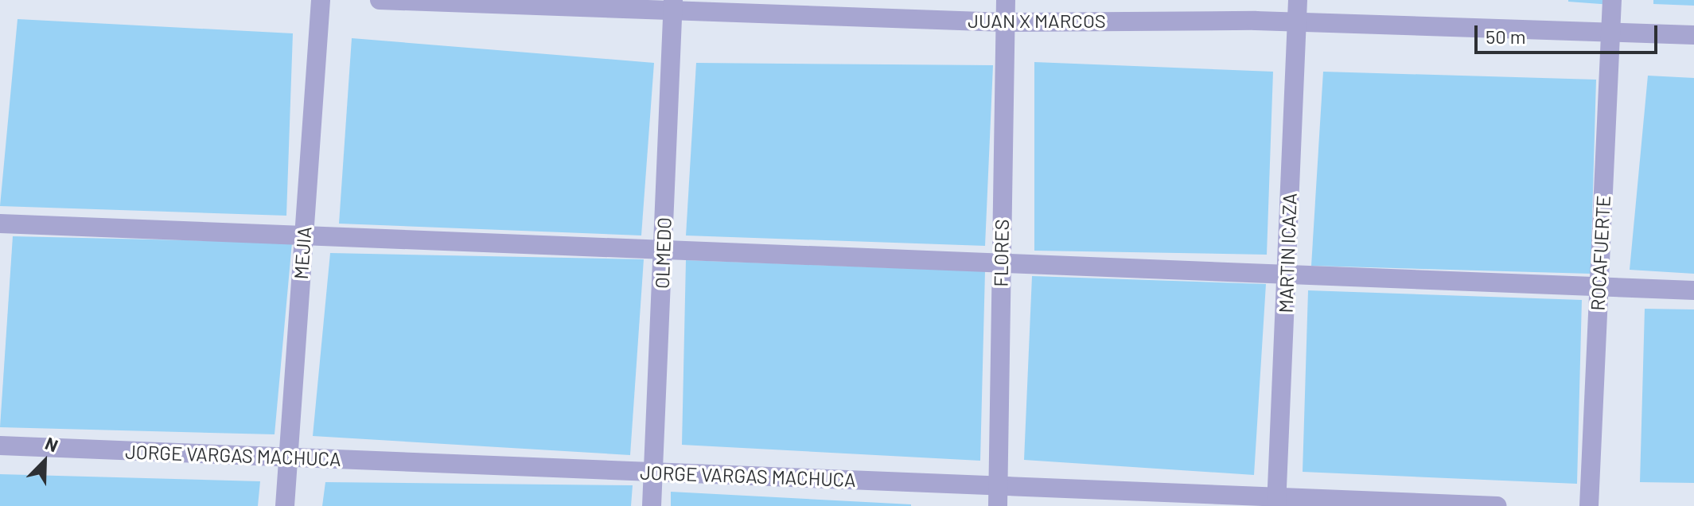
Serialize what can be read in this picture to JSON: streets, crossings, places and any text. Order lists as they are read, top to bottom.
{
  "streets": {
    "street": [
      "JUAN X MARCOS",
      "MEJIA",
      "OLMEDO",
      "FLORES",
      "MARTIN ICAZA",
      "ROCAFUERTE",
      "JORGE VARGAS MACHUCA"
    ]
  },
  "crossings": [
    ["JUAN X MARCOS", "OLMEDO"],
    ["JUAN X MARCOS", "FLORES"],
    ["JUAN X MARCOS", "MARTIN ICAZA"],
    ["JUAN X MARCOS", "ROCAFUERTE"],
    ["MEJIA", "JORGE VARGAS MACHUCA"],
    ["OLMEDO", "JORGE VARGAS MACHUCA"],
    ["FLORES", "JORGE VARGAS MACHUCA"],
    ["MARTIN ICAZA", "JORGE VARGAS MACHUCA"]
  ],
  "scale_bar": "50 m",
  "north": "top right"
}
